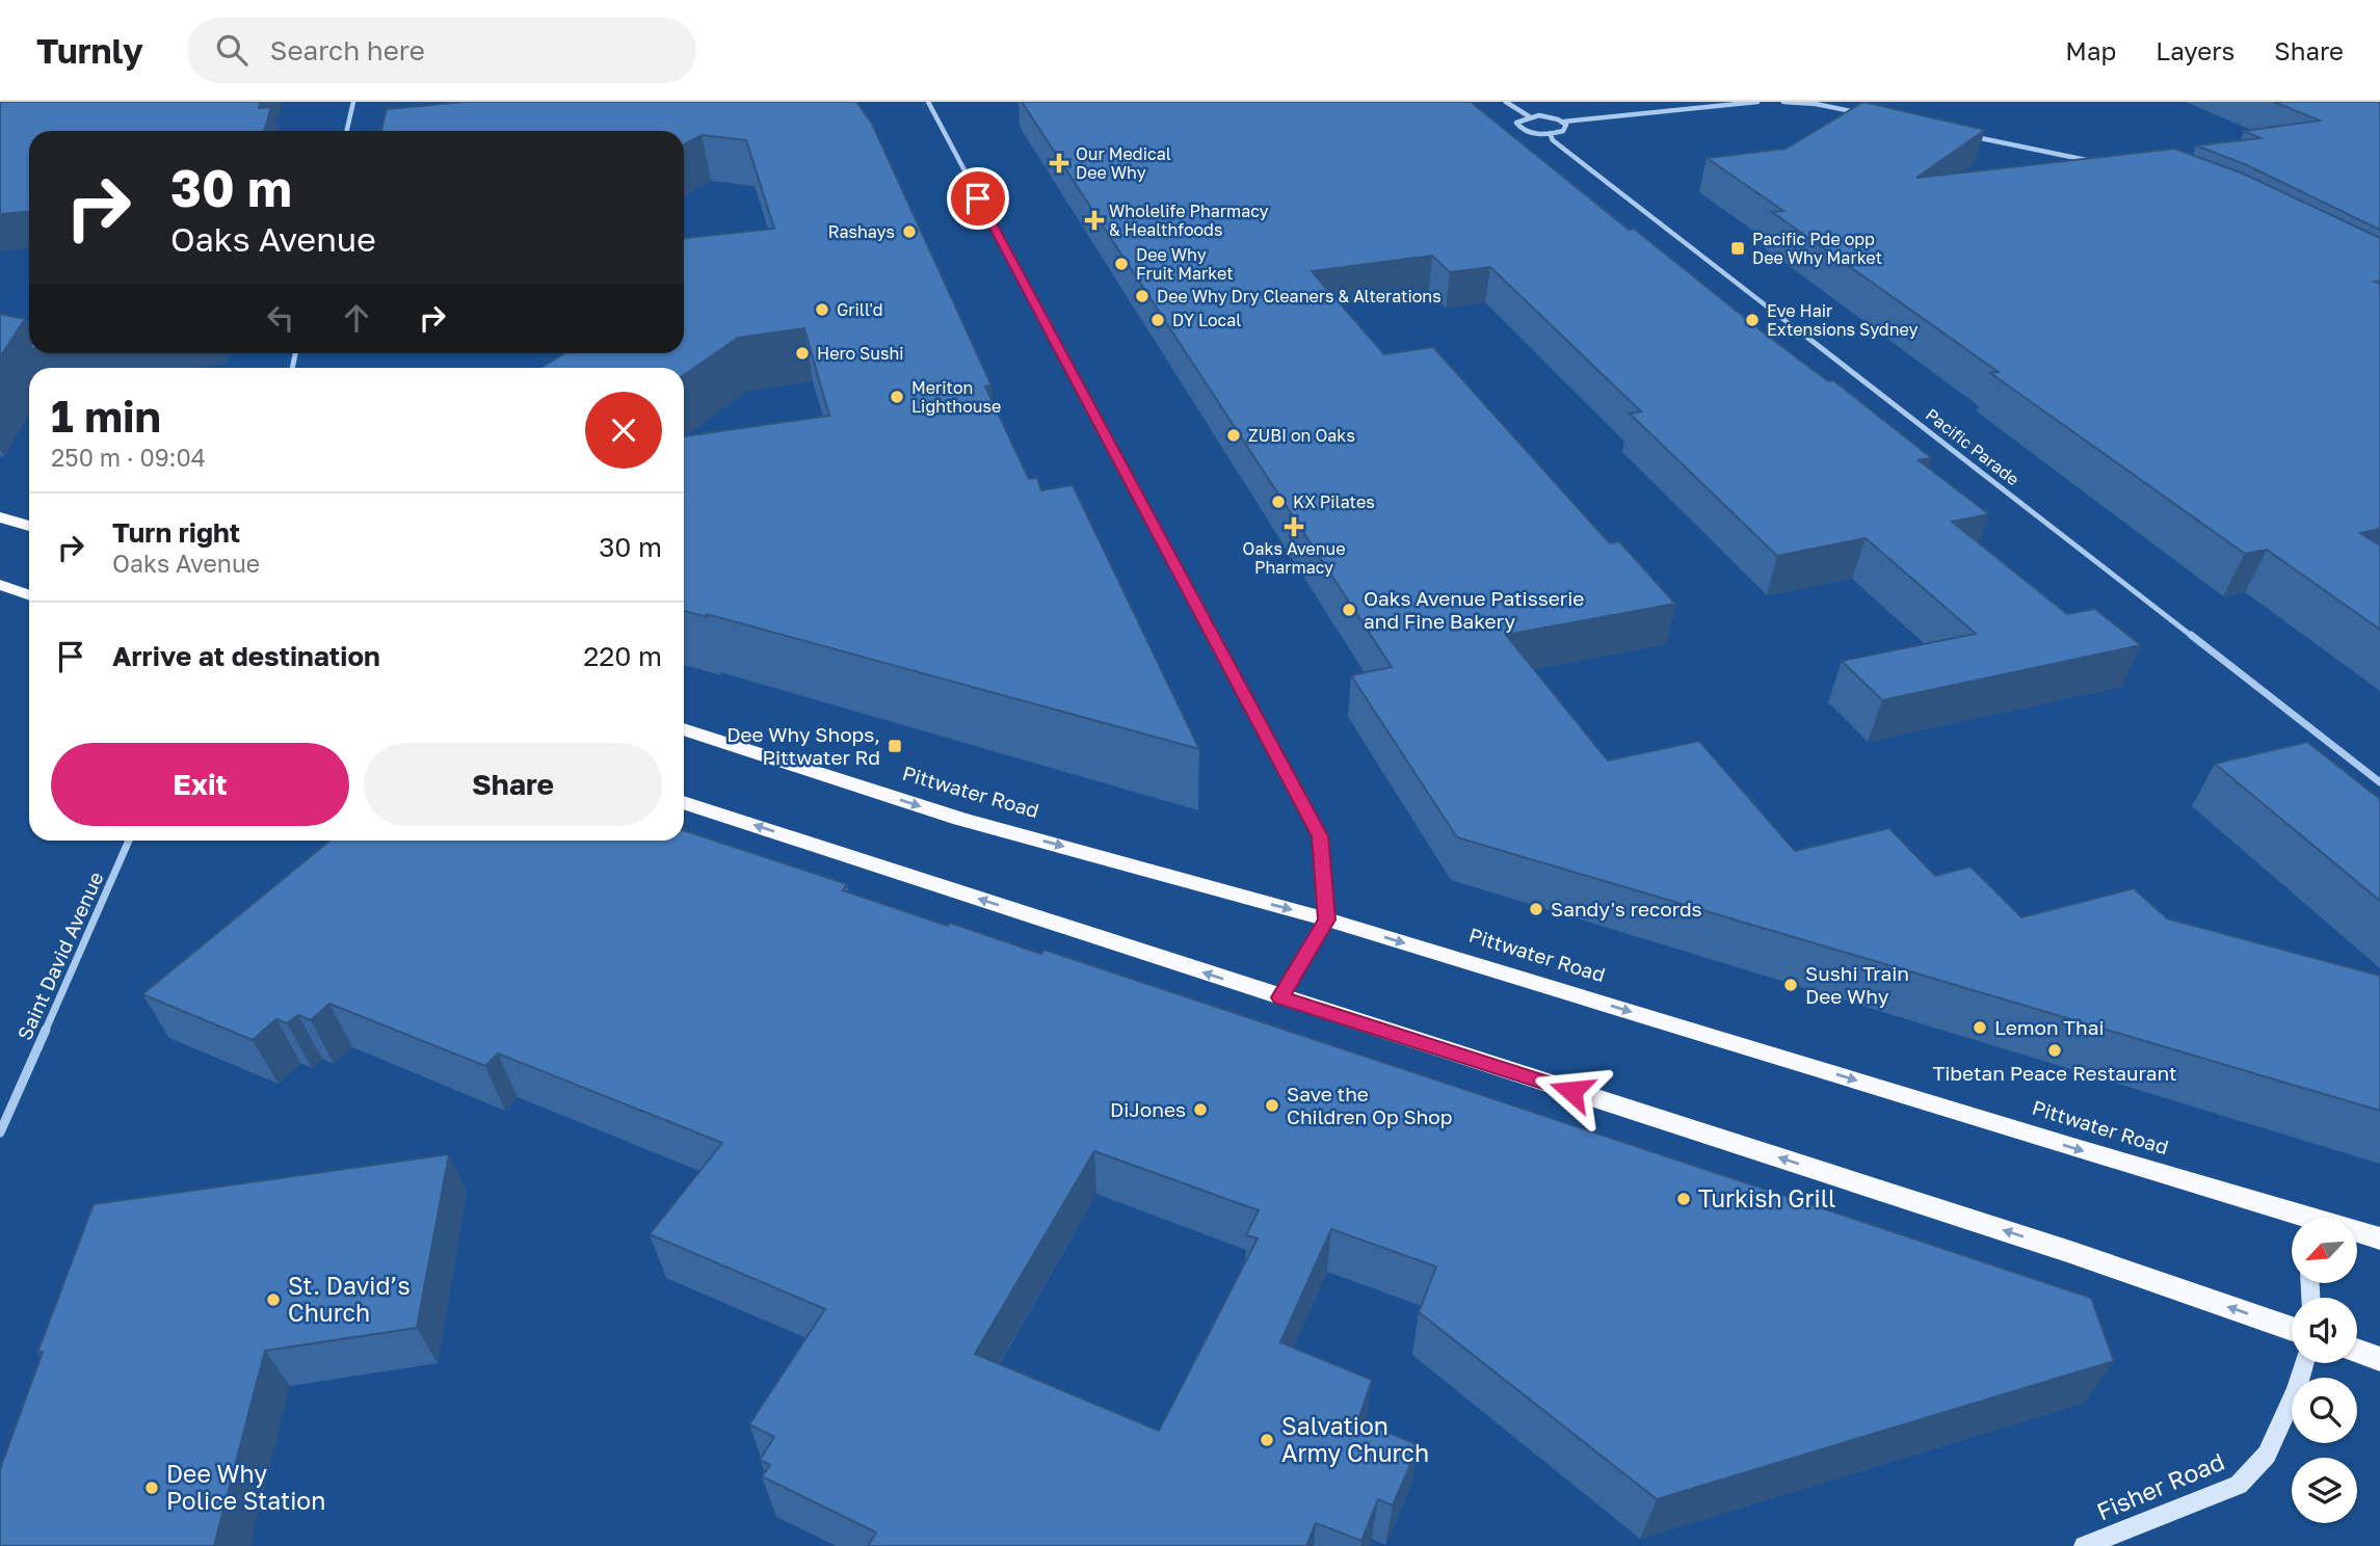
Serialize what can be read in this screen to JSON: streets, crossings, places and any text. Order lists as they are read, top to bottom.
{
  "streets": {
    "highway": ["Pittwater Road"],
    "main road": ["Fisher Road"],
    "street": ["Pacific Parade", "Saint David Avenue"]
  },
  "places": {
    "health": ["Our Medical Dee Why", "Wholelife Pharmacy & Healthfoods", "Oaks Avenue Pharmacy"],
    "other": [
      "Rashays",
      "Dee Why Fruit Market",
      "Dee Why Dry Cleaners & Alterations",
      "Grill'd",
      "DY Local",
      "Eve Hair Extensions Sydney",
      "Hero Sushi",
      "Meriton Lighthouse",
      "ZUBI on Oaks",
      "KX Pilates",
      "Oaks Avenue Patisserie and Fine Bakery",
      "Sandy's records",
      "Sushi Train Dee Why",
      "Lemon Thai",
      "Tibetan Peace Restaurant",
      "Save the Children Op Shop",
      "DiJones",
      "Turkish Grill",
      "St. David’s Church",
      "Salvation Army Church",
      "Dee Why Police Station"
    ],
    "transit": ["Pacific Pde opp Dee Why Market", "Dee Why Shops, Pittwater Rd"]
  },
  "north": "bottom left",
  "page": {
    "header": "Turnly",
    "search": "Search here",
    "nav": ["Map", "Layers", "Share"],
    "turn": ["30 m", "Oaks Avenue"],
    "heading": ["1 min", "250 m · 09:04"],
    "list": [
      {
        "name": "Turn right",
        "note": "Oaks Avenue",
        "value": "30 m"
      },
      {
        "name": "Arrive at destination",
        "value": "220 m"
      }
    ],
    "buttons": ["Exit", "Share"]
  }
}
